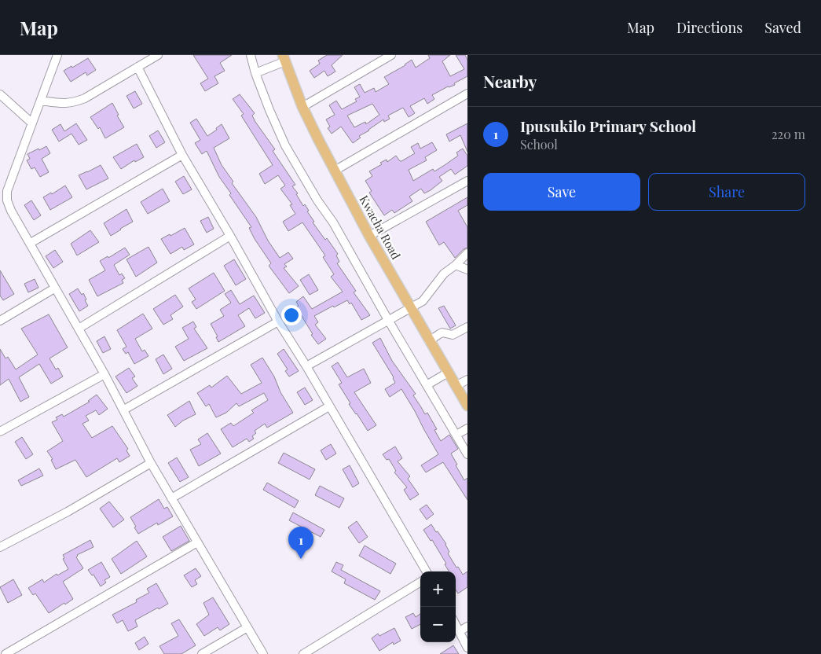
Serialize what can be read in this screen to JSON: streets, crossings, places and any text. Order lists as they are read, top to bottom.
{
  "streets": {
    "main road": ["Kwacha Road"]
  },
  "page": {
    "header": "Map",
    "nav": ["Map", "Directions", "Saved"],
    "heading": "Nearby",
    "list": [
      {
        "mark": "1",
        "name": "Ipusukilo Primary School",
        "note": "School",
        "value": "220 m"
      }
    ],
    "buttons": ["Save", "Share"],
    "pins": "1",
    "map_buttons": ["+", "−"]
  }
}
